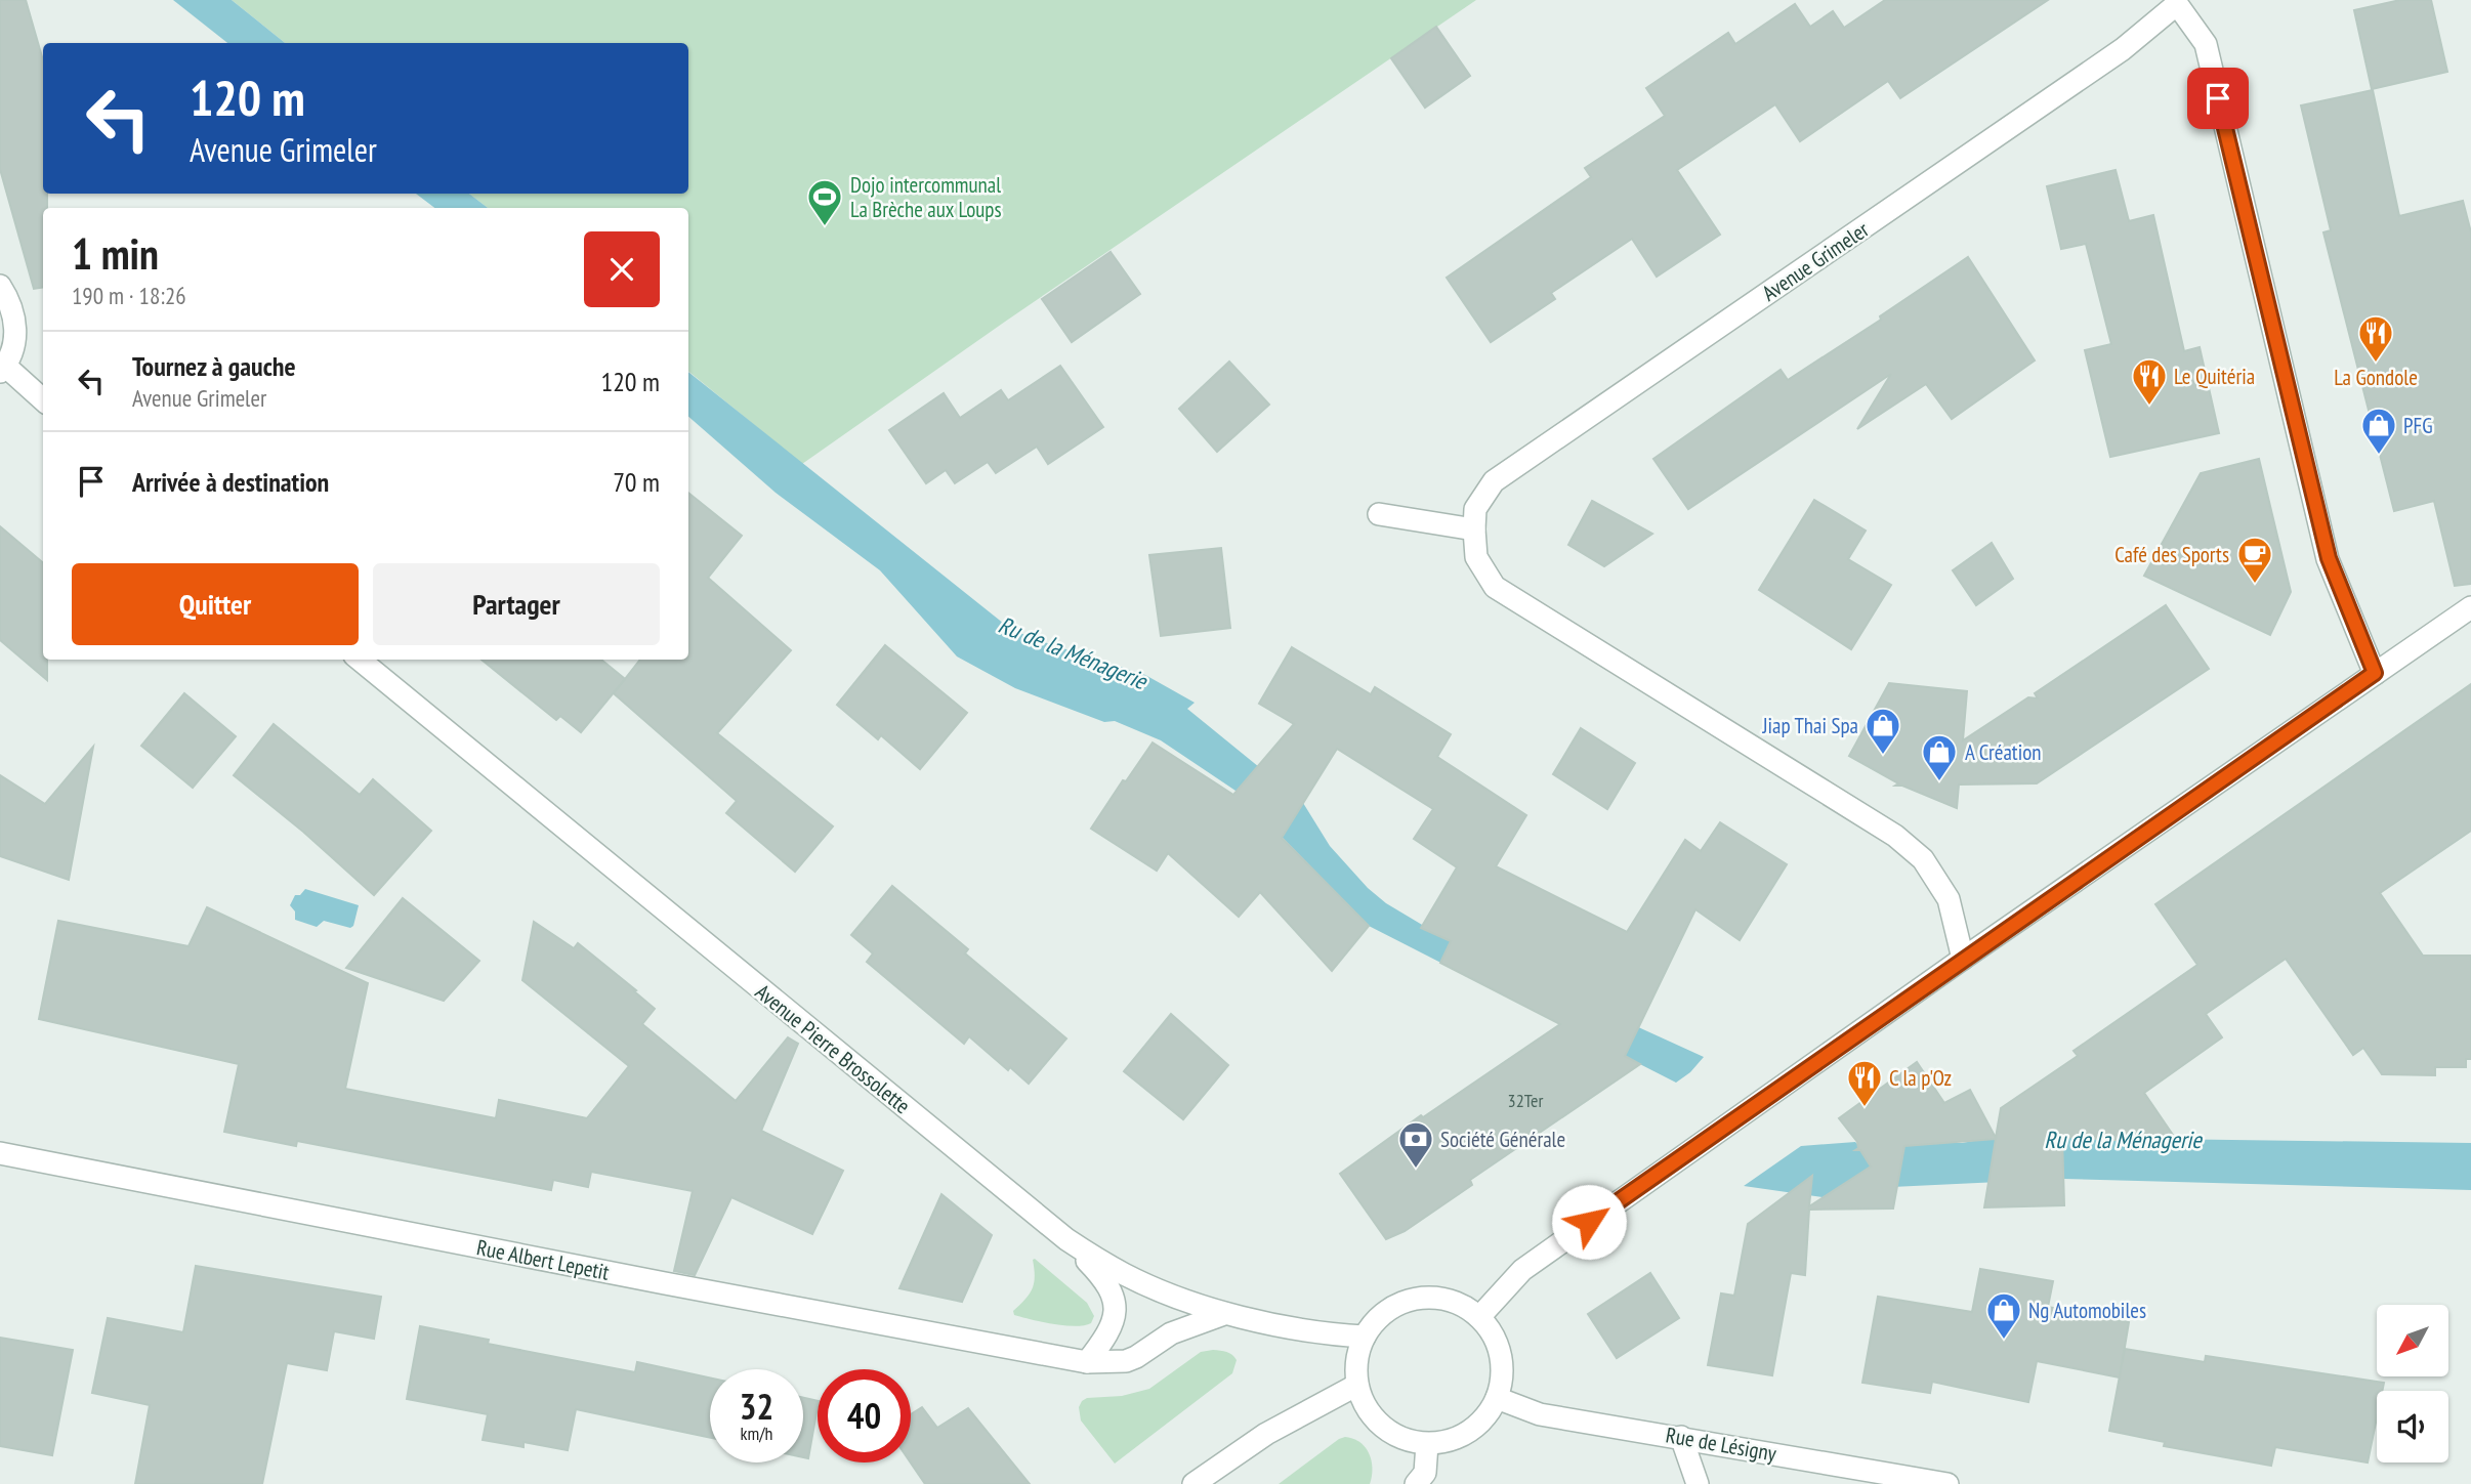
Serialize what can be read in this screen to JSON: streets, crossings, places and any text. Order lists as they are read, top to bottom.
{
  "streets": {
    "street": [
      "Avenue Grimeler",
      "Avenue Pierre Brossolette",
      "Rue Albert Lepetit",
      "Rue de Lésigny"
    ]
  },
  "crossings": [
    ["Avenue Pierre Brossolette", "Rue Albert Lepetit"],
    ["Avenue Pierre Brossolette", "Rue de Lésigny"]
  ],
  "water": ["Ru de la Ménagerie"],
  "places": {
    "sports": ["Dojo intercommunal La Brèche aux Loups"],
    "restaurant": ["La Gondole", "Le Quitéria", "C la p'Oz"],
    "shop": [
      "PFG",
      "Jiap Thai Spa",
      "A Création",
      "Ng Automobiles"
    ],
    "cafe": ["Café des Sports"],
    "bank": ["Société Générale"]
  },
  "house_numbers": ["32Ter"],
  "north": "bottom left",
  "page": {
    "turn": ["120 m", "Avenue Grimeler"],
    "heading": ["1 min", "190 m · 18:26"],
    "list": [
      {
        "name": "Tournez à gauche",
        "note": "Avenue Grimeler",
        "value": "120 m"
      },
      {
        "name": "Arrivée à destination",
        "value": "70 m"
      }
    ],
    "buttons": ["Quitter", "Partager"],
    "speed": "32 km/h",
    "limit": "40"
  }
}
